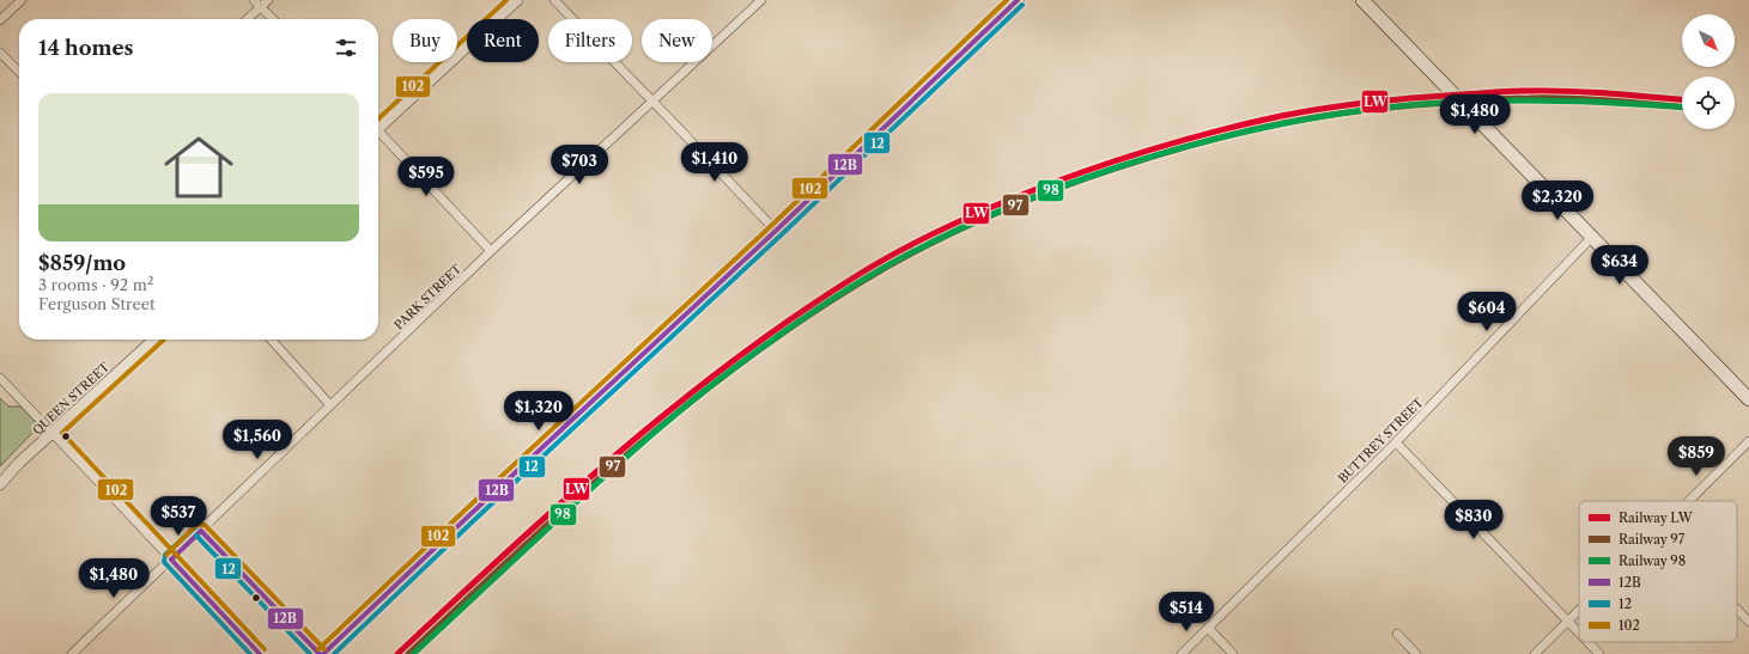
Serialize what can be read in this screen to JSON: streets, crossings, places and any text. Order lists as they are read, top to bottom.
{
  "streets": {
    "street": ["PARK STREET", "QUEEN STREET", "BUTTREY STREET"]
  },
  "lines": [
    "transit line 12B",
    "transit line 102",
    "transit line 12",
    "rail line LW",
    "rail line 97",
    "rail line 98"
  ],
  "legend": [
    "Railway LW",
    "Railway 97",
    "Railway 98",
    "12B",
    "12",
    "102"
  ],
  "north": "bottom right",
  "page": {
    "chip": [
      "Buy",
      "Rent",
      "Filters",
      "New"
    ],
    "heading": "14 homes",
    "list": [
      {
        "name": "$859/mo",
        "note": "3 rooms · 92 m² · Ferguson Street"
      }
    ],
    "price": [
      "$1,480",
      "$1,410",
      "$703",
      "$595",
      "$2,320",
      "$634",
      "$604",
      "$1,320",
      "$1,560",
      "$859",
      "$537",
      "$830",
      "$1,480",
      "$514"
    ]
  }
}
